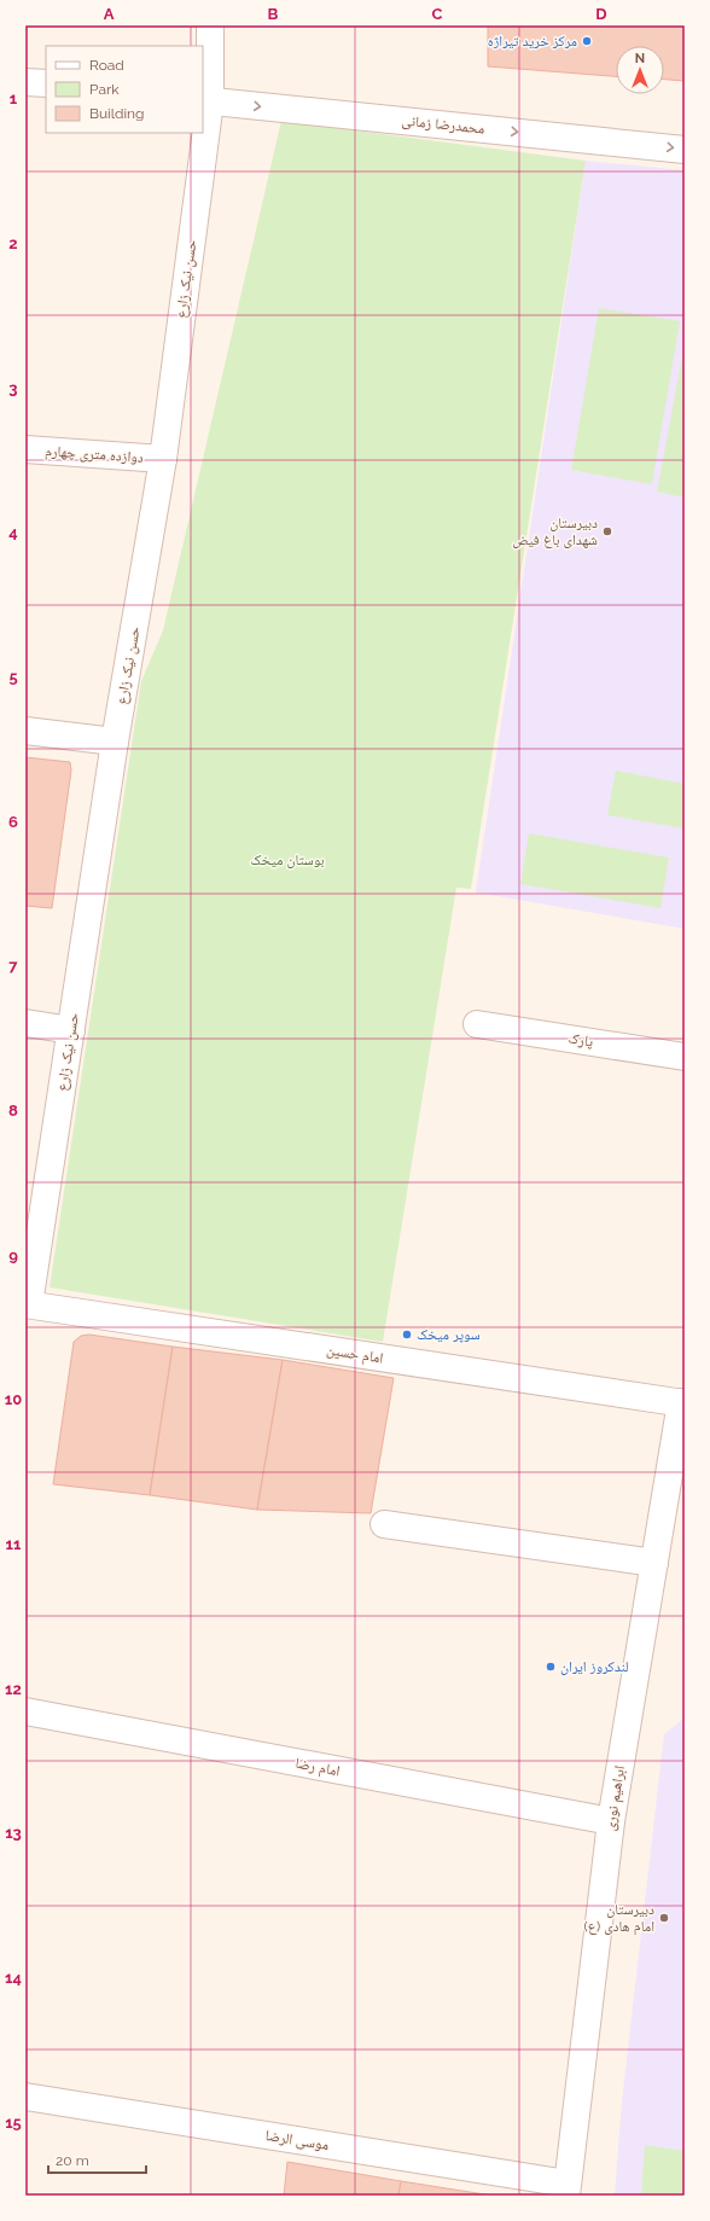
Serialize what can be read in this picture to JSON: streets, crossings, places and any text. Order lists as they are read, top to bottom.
{
  "streets": {
    "street": [
      "محمدرضا زمانی",
      "حسن نیک زارع",
      "دوازده متری چهارم",
      "پارک",
      "امام حسین",
      "امام رضا",
      "ابراهیم نوری",
      "موسی الرضا"
    ]
  },
  "crossings": [
    ["محمدرضا زمانی", "حسن نیک زارع"],
    ["حسن نیک زارع", "دوازده متری چهارم"],
    ["حسن نیک زارع", "امام حسین"],
    ["امام حسین", "ابراهیم نوری"],
    ["امام رضا", "ابراهیم نوری"],
    ["ابراهیم نوری", "موسی الرضا"]
  ],
  "one_way": ["محمدرضا زمانی"],
  "parks": ["بوستان میخک"],
  "places": [
    "مرکز خرید تیراژه",
    "دبیرستان شهدای باغ فیض",
    "سوپر میخک",
    "لندکروز ایران",
    "دبیرستان امام هادی (ع)"
  ],
  "legend": ["Road", "Park", "Building"],
  "scale_bar": "20 m",
  "north": "top",
  "grid": {
    "columns": [
      "A",
      "B",
      "C",
      "D"
    ],
    "rows": [
      "1",
      "2",
      "3",
      "4",
      "5",
      "6",
      "7",
      "8",
      "9",
      "10",
      "11",
      "12",
      "13",
      "14",
      "15"
    ]
  }
}
